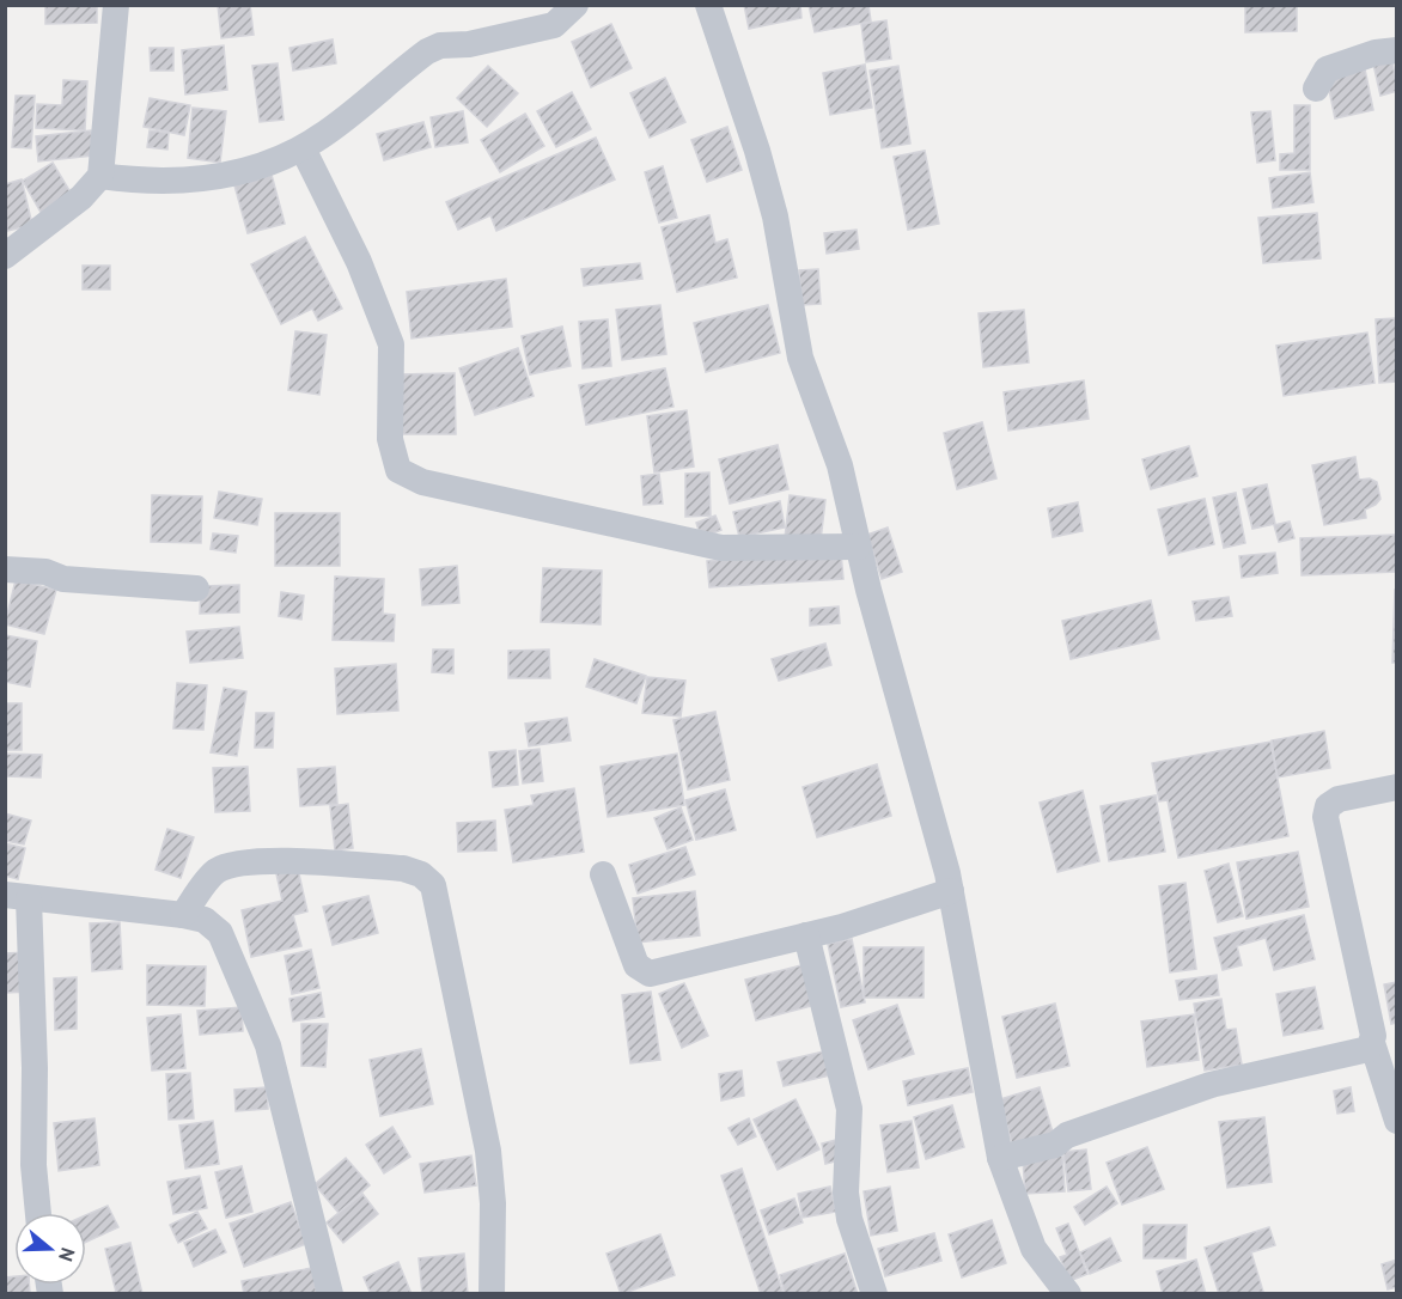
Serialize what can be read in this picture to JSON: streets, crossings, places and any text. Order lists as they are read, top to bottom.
{
  "north": "right"
}
